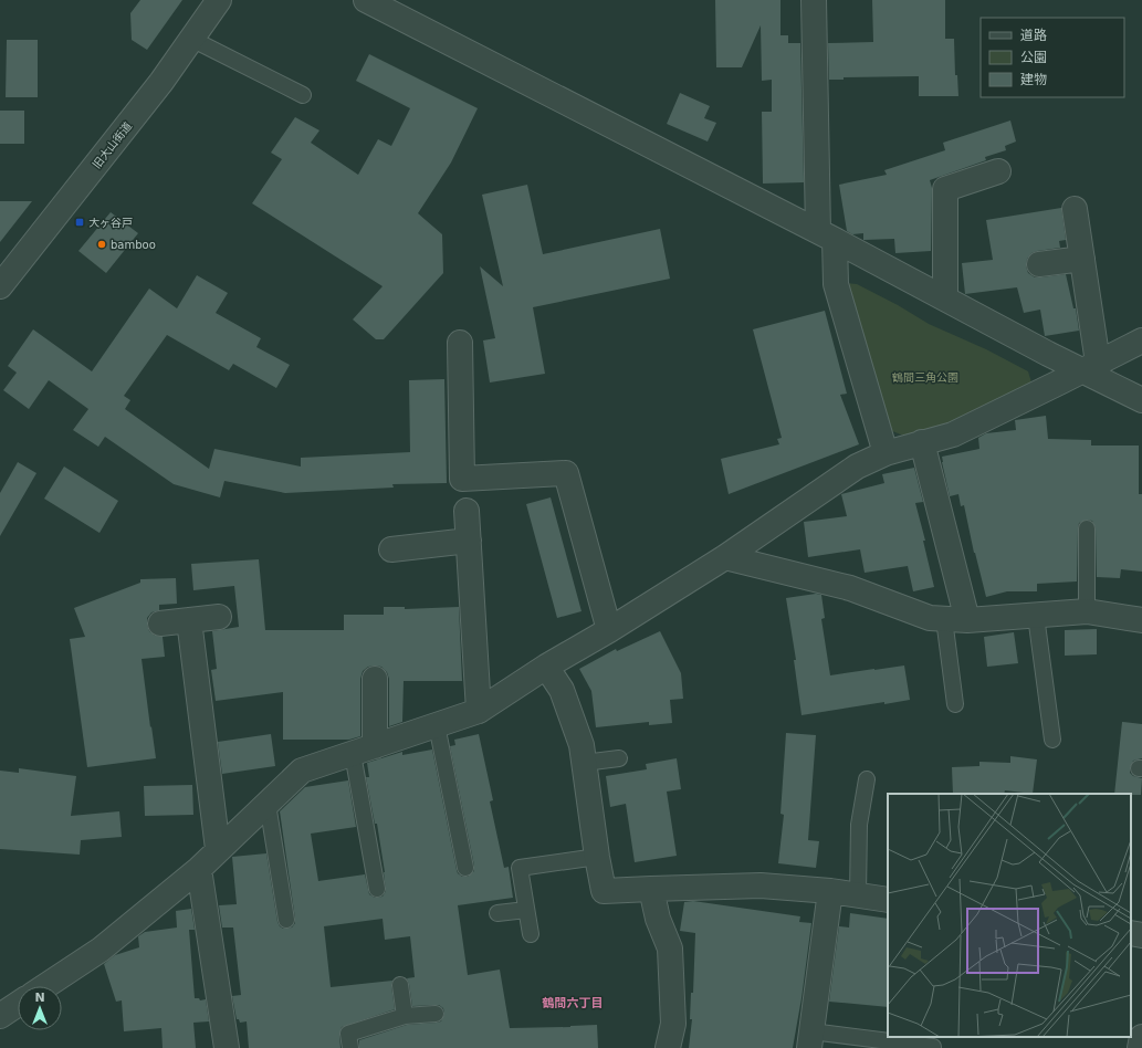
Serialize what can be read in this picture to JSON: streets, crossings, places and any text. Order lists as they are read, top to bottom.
{
  "streets": {
    "street": ["旧大山街道"]
  },
  "districts": ["鶴間六丁目"],
  "parks": ["鶴間三角公園"],
  "places": {
    "transit": ["大ヶ谷戸"],
    "other": ["bamboo"]
  },
  "legend": ["道路", "公園", "建物"],
  "north": "top"
}
